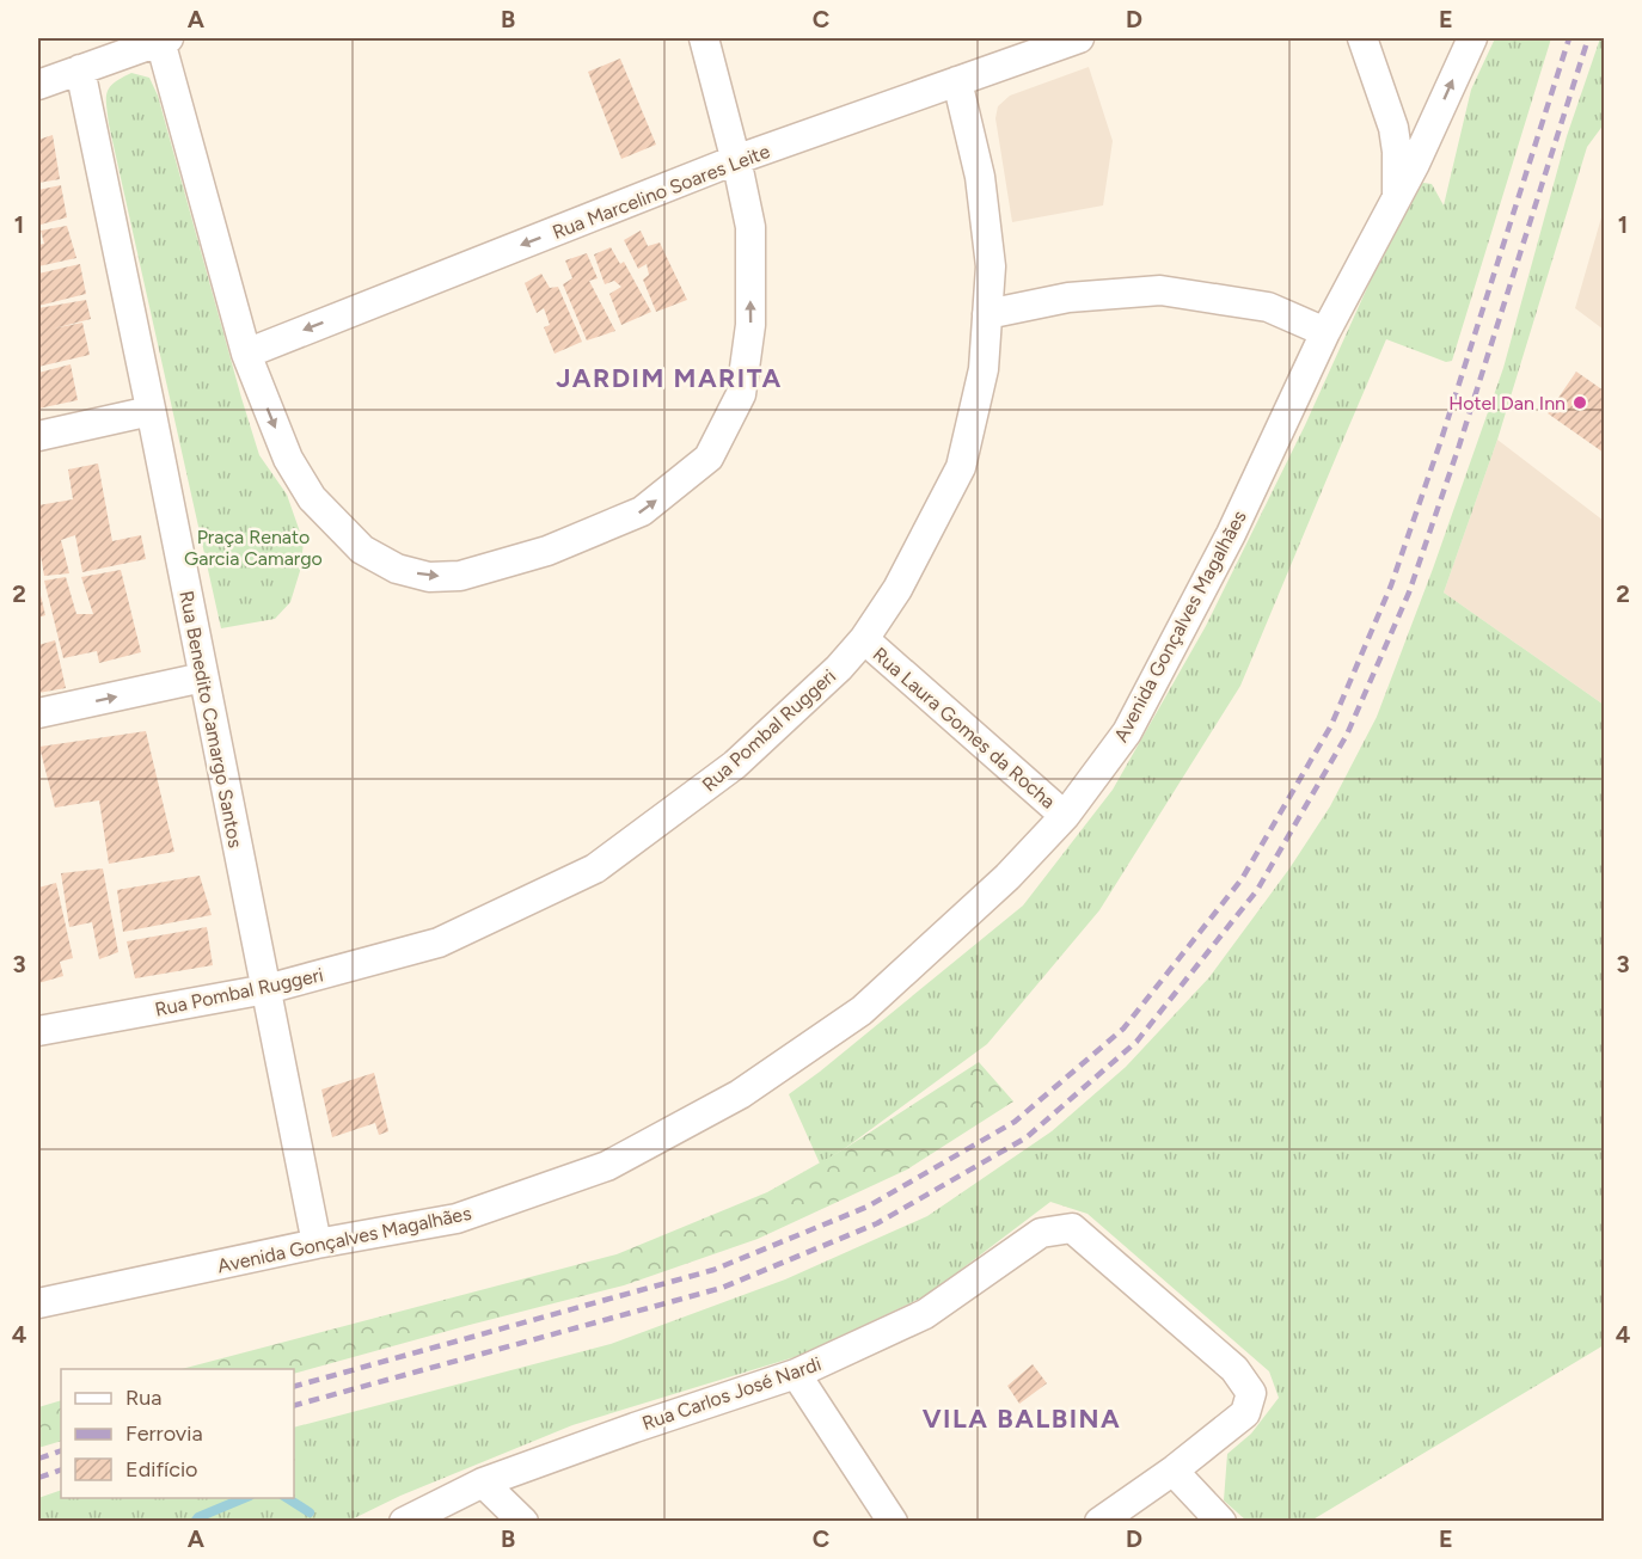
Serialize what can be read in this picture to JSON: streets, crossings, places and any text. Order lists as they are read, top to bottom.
{
  "streets": {
    "street": [
      "Rua Marcelino Soares Leite",
      "Avenida Gonçalves Magalhães",
      "Rua Benedito Camargo Santos",
      "Rua Laura Gomes da Rocha",
      "Rua Pombal Ruggeri",
      "Rua Carlos José Nardi"
    ]
  },
  "crossings": [
    ["Rua Marcelino Soares Leite", "Rua Pombal Ruggeri"],
    ["Avenida Gonçalves Magalhães", "Rua Benedito Camargo Santos"],
    ["Avenida Gonçalves Magalhães", "Rua Laura Gomes da Rocha"],
    ["Rua Benedito Camargo Santos", "Rua Pombal Ruggeri"],
    ["Rua Laura Gomes da Rocha", "Rua Pombal Ruggeri"]
  ],
  "one_way": ["Rua Marcelino Soares Leite"],
  "districts": ["JARDIM MARITA", "VILA BALBINA"],
  "parks": ["Praça Renato Garcia Camargo"],
  "places": ["Hotel Dan Inn"],
  "legend": ["Rua", "Ferrovia", "Edifício"],
  "grid": {
    "columns": [
      "A",
      "B",
      "C",
      "D",
      "E"
    ],
    "rows": [
      "1",
      "2",
      "3",
      "4"
    ]
  }
}
